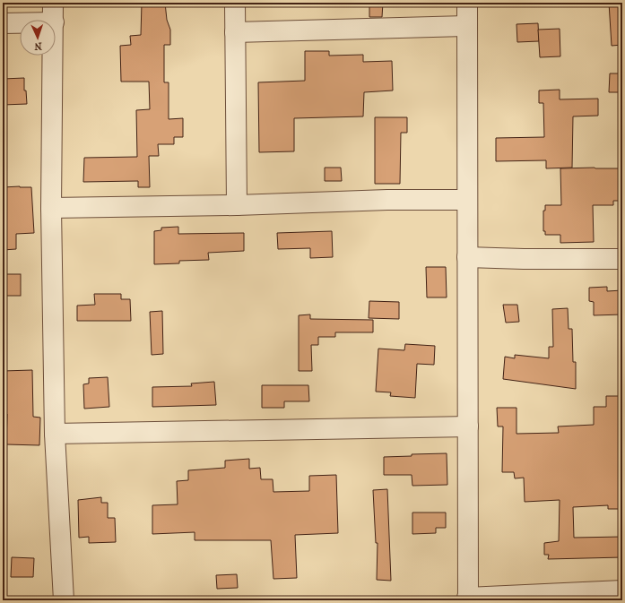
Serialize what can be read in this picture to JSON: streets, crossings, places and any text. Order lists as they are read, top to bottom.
{
  "north": "bottom"
}
